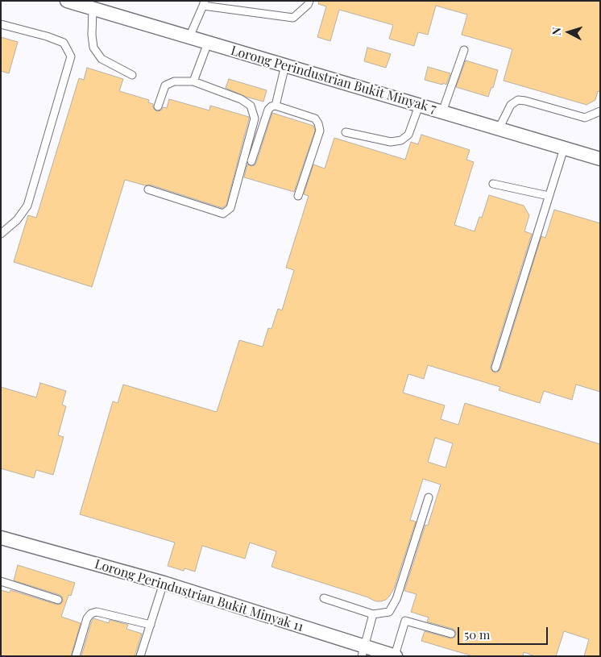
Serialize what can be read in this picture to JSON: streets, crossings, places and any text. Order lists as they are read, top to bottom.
{
  "streets": {
    "street": ["Lorong Perindustrian Bukit Minyak 7", "Lorong Perindustrian Bukit Minyak 11"]
  },
  "scale_bar": "50 m",
  "north": "left"
}
